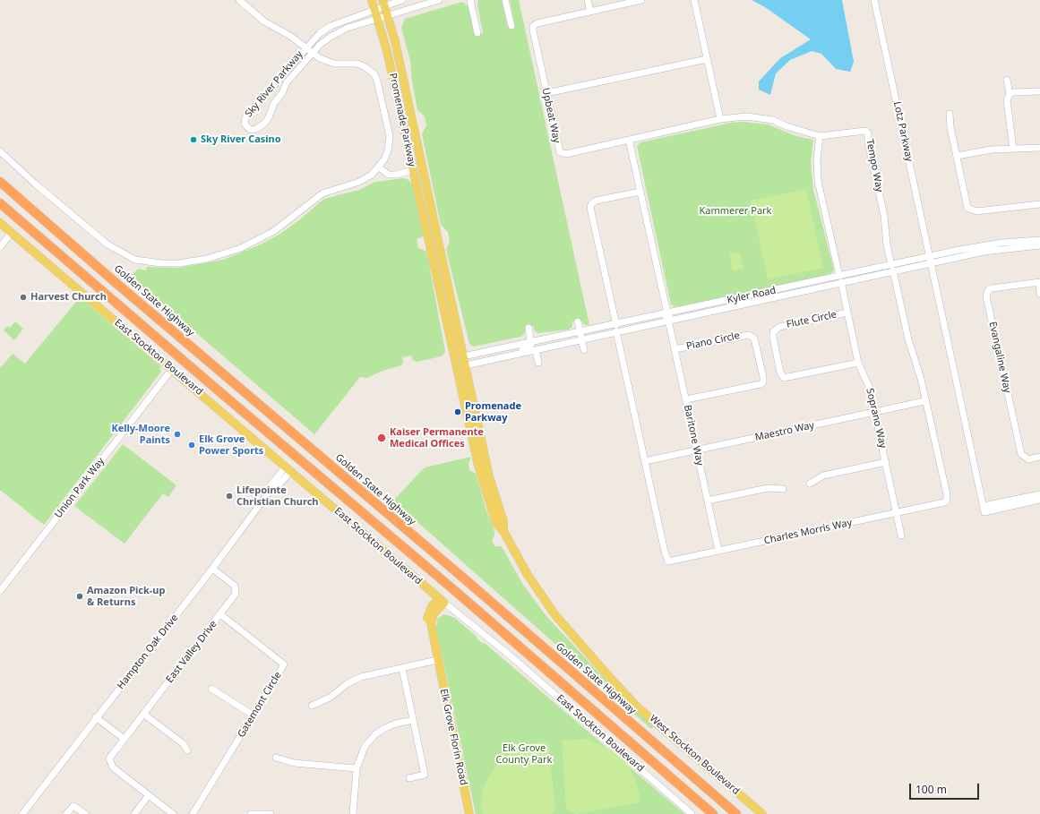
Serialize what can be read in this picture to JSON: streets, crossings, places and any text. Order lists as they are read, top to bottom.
{
  "streets": {
    "highway": ["Golden State Highway"],
    "main road": [
      "Promenade Parkway",
      "East Stockton Boulevard",
      "Elk Grove Florin Road",
      "West Stockton Boulevard"
    ],
    "street": [
      "Sky River Parkway",
      "Upbeat Way",
      "Lotz Parkway",
      "Tempo Way",
      "Kyler Road",
      "Flute Circle",
      "Piano Circle",
      "Evangaline Way",
      "Soprano Way",
      "Maestro Way",
      "Baritone Way",
      "Union Park Way",
      "Charles Morris Way",
      "Hampton Oak Drive",
      "East Valley Drive",
      "Gatemont Circle"
    ]
  },
  "crossings": [
    ["Sky River Parkway", "Promenade Parkway"],
    ["Upbeat Way", "Tempo Way"],
    ["Upbeat Way", "Baritone Way"],
    ["Promenade Parkway", "Kyler Road"],
    ["Promenade Parkway", "West Stockton Boulevard"],
    ["Lotz Parkway", "Kyler Road"],
    ["Tempo Way", "Kyler Road"],
    ["Tempo Way", "Soprano Way"],
    ["Tempo Way", "Charles Morris Way"],
    ["Kyler Road", "Soprano Way"],
    ["Kyler Road", "Baritone Way"],
    ["Kyler Road", "Charles Morris Way"],
    ["Flute Circle", "Soprano Way"],
    ["Piano Circle", "Baritone Way"],
    ["East Stockton Boulevard", "Union Park Way"],
    ["East Stockton Boulevard", "Hampton Oak Drive"],
    ["East Stockton Boulevard", "Elk Grove Florin Road"],
    ["Soprano Way", "Maestro Way"],
    ["Soprano Way", "Charles Morris Way"],
    ["Maestro Way", "Baritone Way"],
    ["Maestro Way", "Charles Morris Way"],
    ["Baritone Way", "Charles Morris Way"],
    ["Hampton Oak Drive", "East Valley Drive"],
    ["East Valley Drive", "Gatemont Circle"]
  ],
  "parks": ["Kammerer Park", "Elk Grove County Park"],
  "places": [
    "Sky River Casino",
    "Harvest Church",
    "Promenade Parkway",
    "Kelly-Moore Paints",
    "Kaiser Permanente Medical Offices",
    "Elk Grove Power Sports",
    "Lifepointe Christian Church",
    "Amazon Pick-up & Returns"
  ],
  "scale_bar": "100 m"
}
